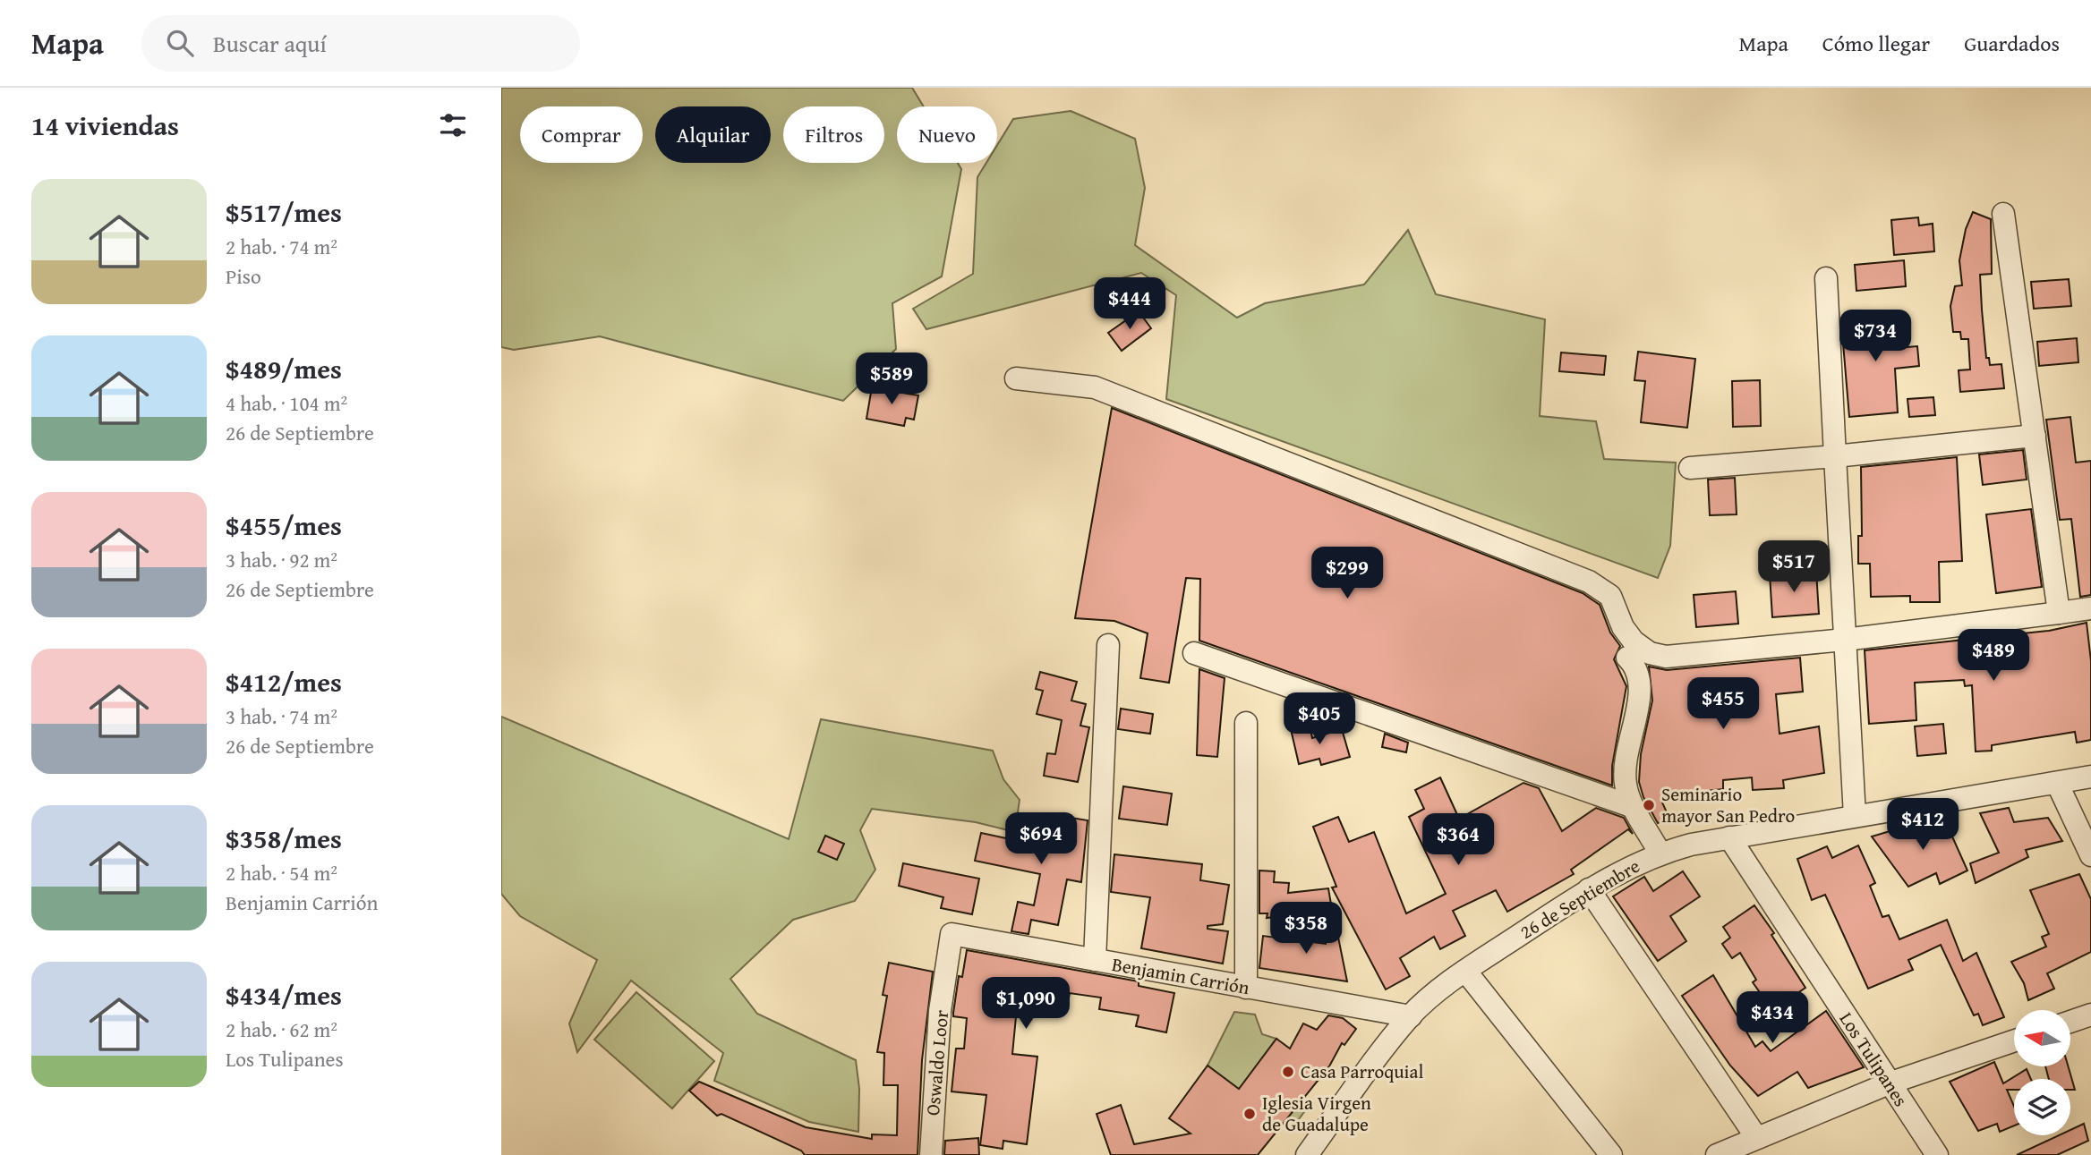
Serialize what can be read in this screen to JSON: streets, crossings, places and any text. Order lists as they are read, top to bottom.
{
  "streets": {
    "street": [
      "26 de Septiembre",
      "Benjamin Carrión",
      "Los Tulipanes",
      "Oswaldo Loor"
    ]
  },
  "crossings": [
    ["26 de Septiembre", "Benjamin Carrión"],
    ["26 de Septiembre", "Los Tulipanes"],
    ["Benjamin Carrión", "Oswaldo Loor"]
  ],
  "places": ["Seminario mayor San Pedro", "Casa Parroquial", "Iglesia Virgen de Guadalupe"],
  "north": "left",
  "page": {
    "header": "Mapa",
    "search": "Buscar aquí",
    "nav": ["Mapa", "Cómo llegar", "Guardados"],
    "heading": "14 viviendas",
    "chip": [
      "Comprar",
      "Alquilar",
      "Filtros",
      "Nuevo"
    ],
    "list": [
      {
        "name": "$517/mes",
        "note": "2 hab. · 74 m² · Piso"
      },
      {
        "name": "$489/mes",
        "note": "4 hab. · 104 m² · 26 de Septiembre"
      },
      {
        "name": "$455/mes",
        "note": "3 hab. · 92 m² · 26 de Septiembre"
      },
      {
        "name": "$412/mes",
        "note": "3 hab. · 74 m² · 26 de Septiembre"
      },
      {
        "name": "$358/mes",
        "note": "2 hab. · 54 m² · Benjamin Carrión"
      },
      {
        "name": "$434/mes",
        "note": "2 hab. · 62 m² · Los Tulipanes"
      }
    ],
    "price": [
      "$444",
      "$734",
      "$589",
      "$517",
      "$299",
      "$489",
      "$455",
      "$405",
      "$412",
      "$694",
      "$364",
      "$358",
      "$1,090",
      "$434"
    ]
  }
}
